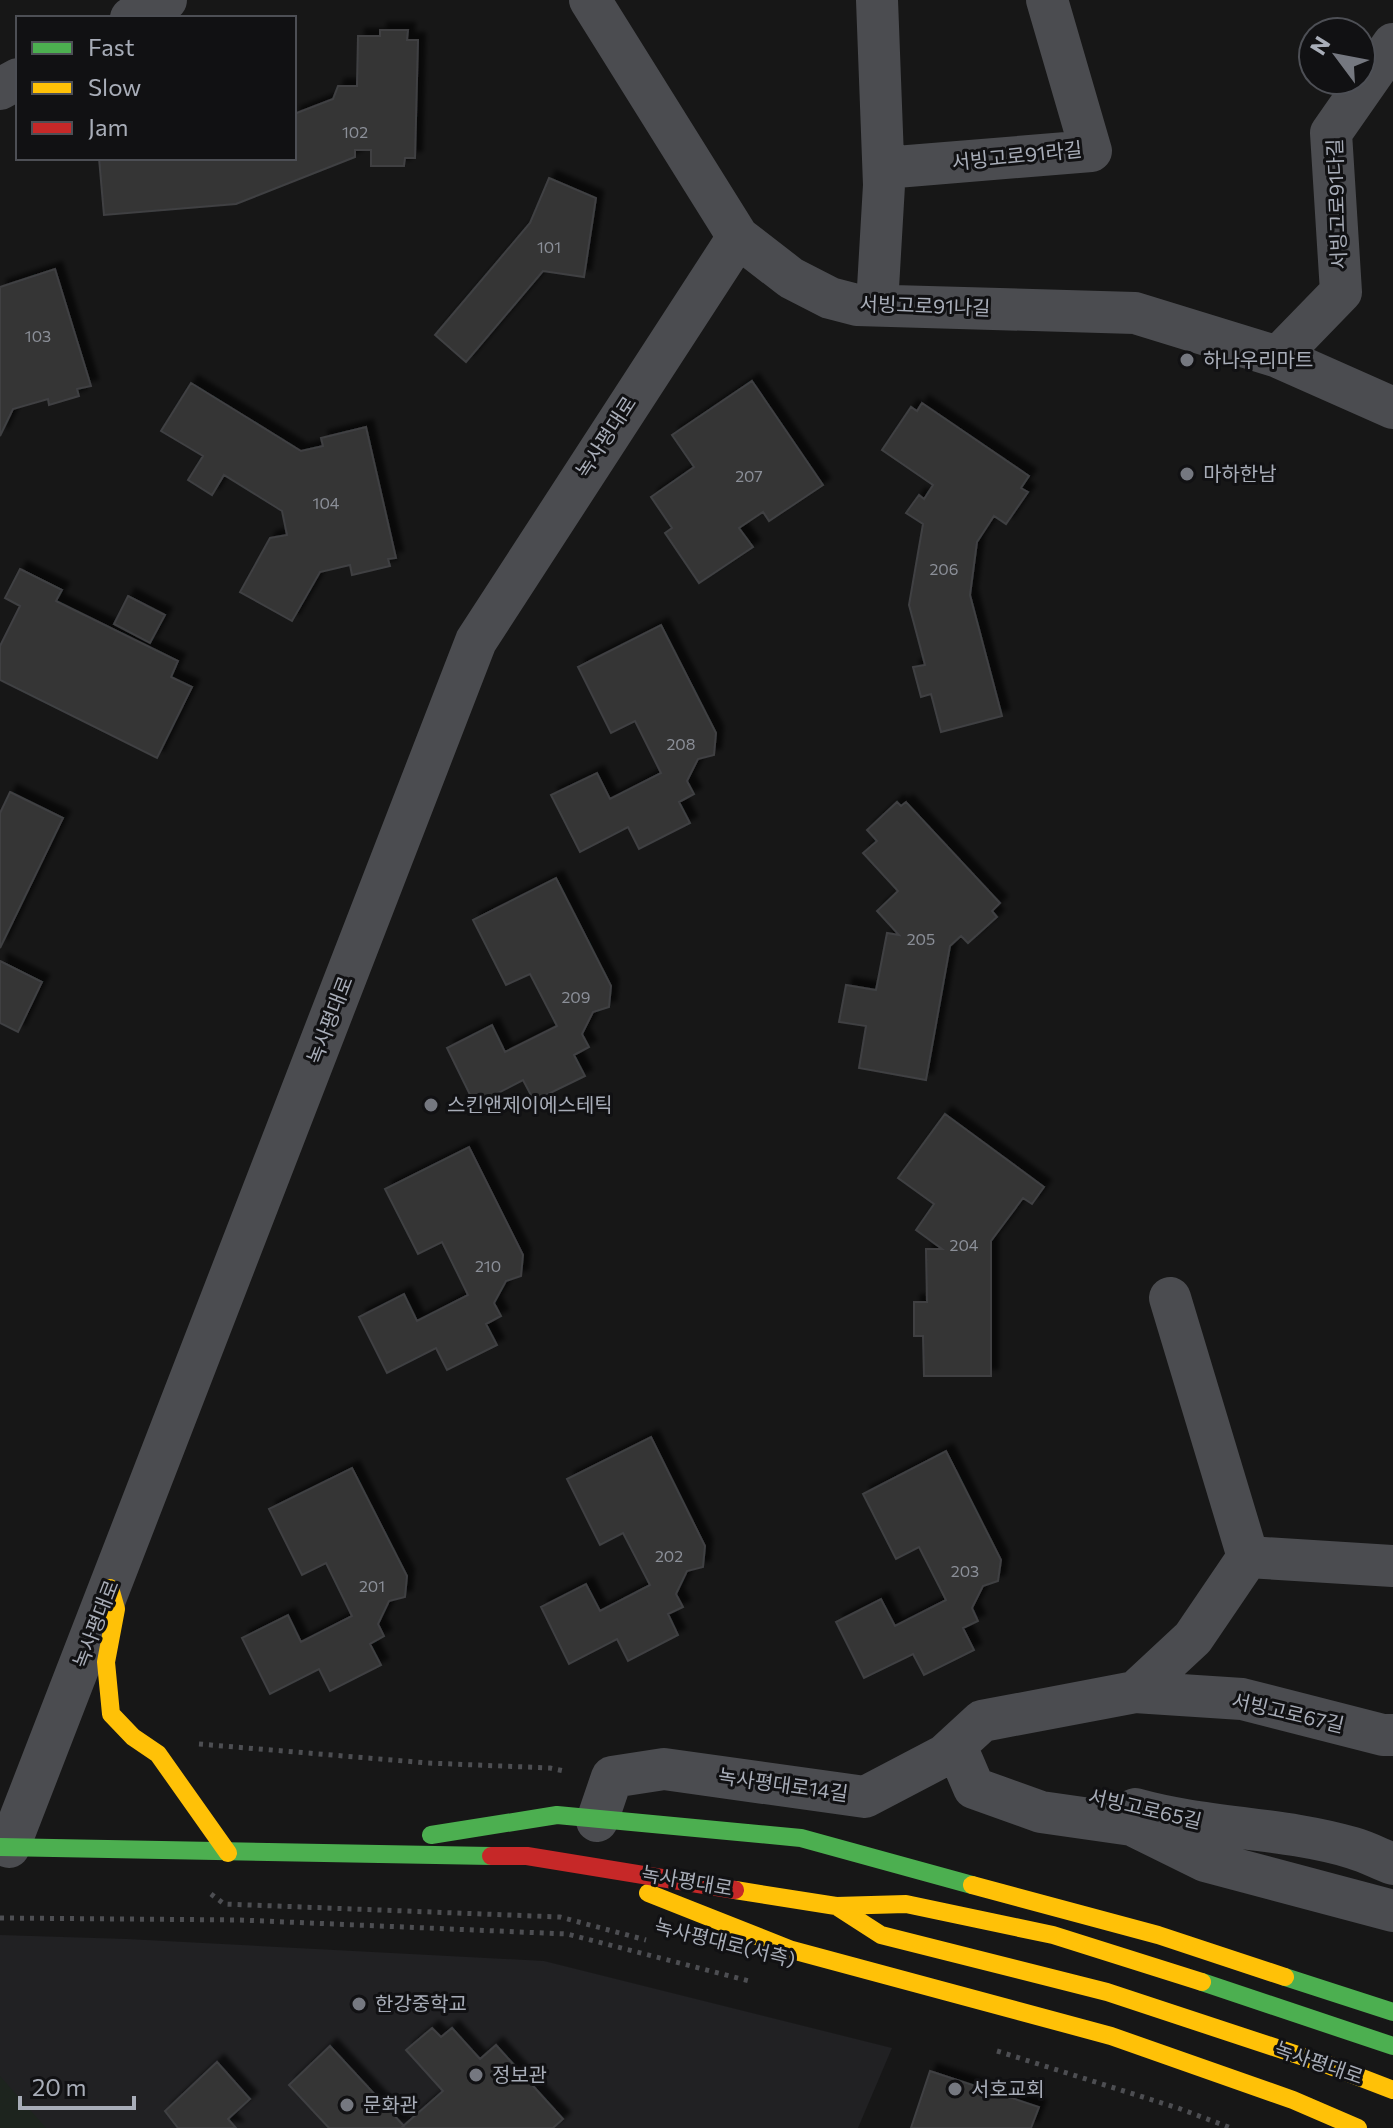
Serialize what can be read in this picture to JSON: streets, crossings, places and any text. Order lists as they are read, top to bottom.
{
  "streets": {
    "main road": ["녹사평대로"],
    "street": [
      "서빙고로91라길",
      "서빙고로91다길",
      "서빙고로91나길",
      "서빙고로67길",
      "녹사평대로14길",
      "서빙고로65길"
    ],
    "path": ["녹사평대로(서측)"]
  },
  "crossings": [
    ["서빙고로91다길", "서빙고로91나길"],
    ["서빙고로91나길", "녹사평대로"],
    ["녹사평대로", "녹사평대로(서측)"],
    ["서빙고로67길", "녹사평대로14길"],
    ["녹사평대로14길", "서빙고로65길"]
  ],
  "places": [
    "하나우리마트",
    "마하한남",
    "스킨앤제이에스테틱",
    "한강중학교",
    "정보관",
    "서호교회",
    "문화관"
  ],
  "house_numbers": [
    "102",
    "101",
    "103",
    "207",
    "104",
    "206",
    "208",
    "205",
    "209",
    "204",
    "210",
    "202",
    "203",
    "201"
  ],
  "legend": ["Fast", "Slow", "Jam"],
  "scale_bar": "20 m",
  "north": "top left"
}
